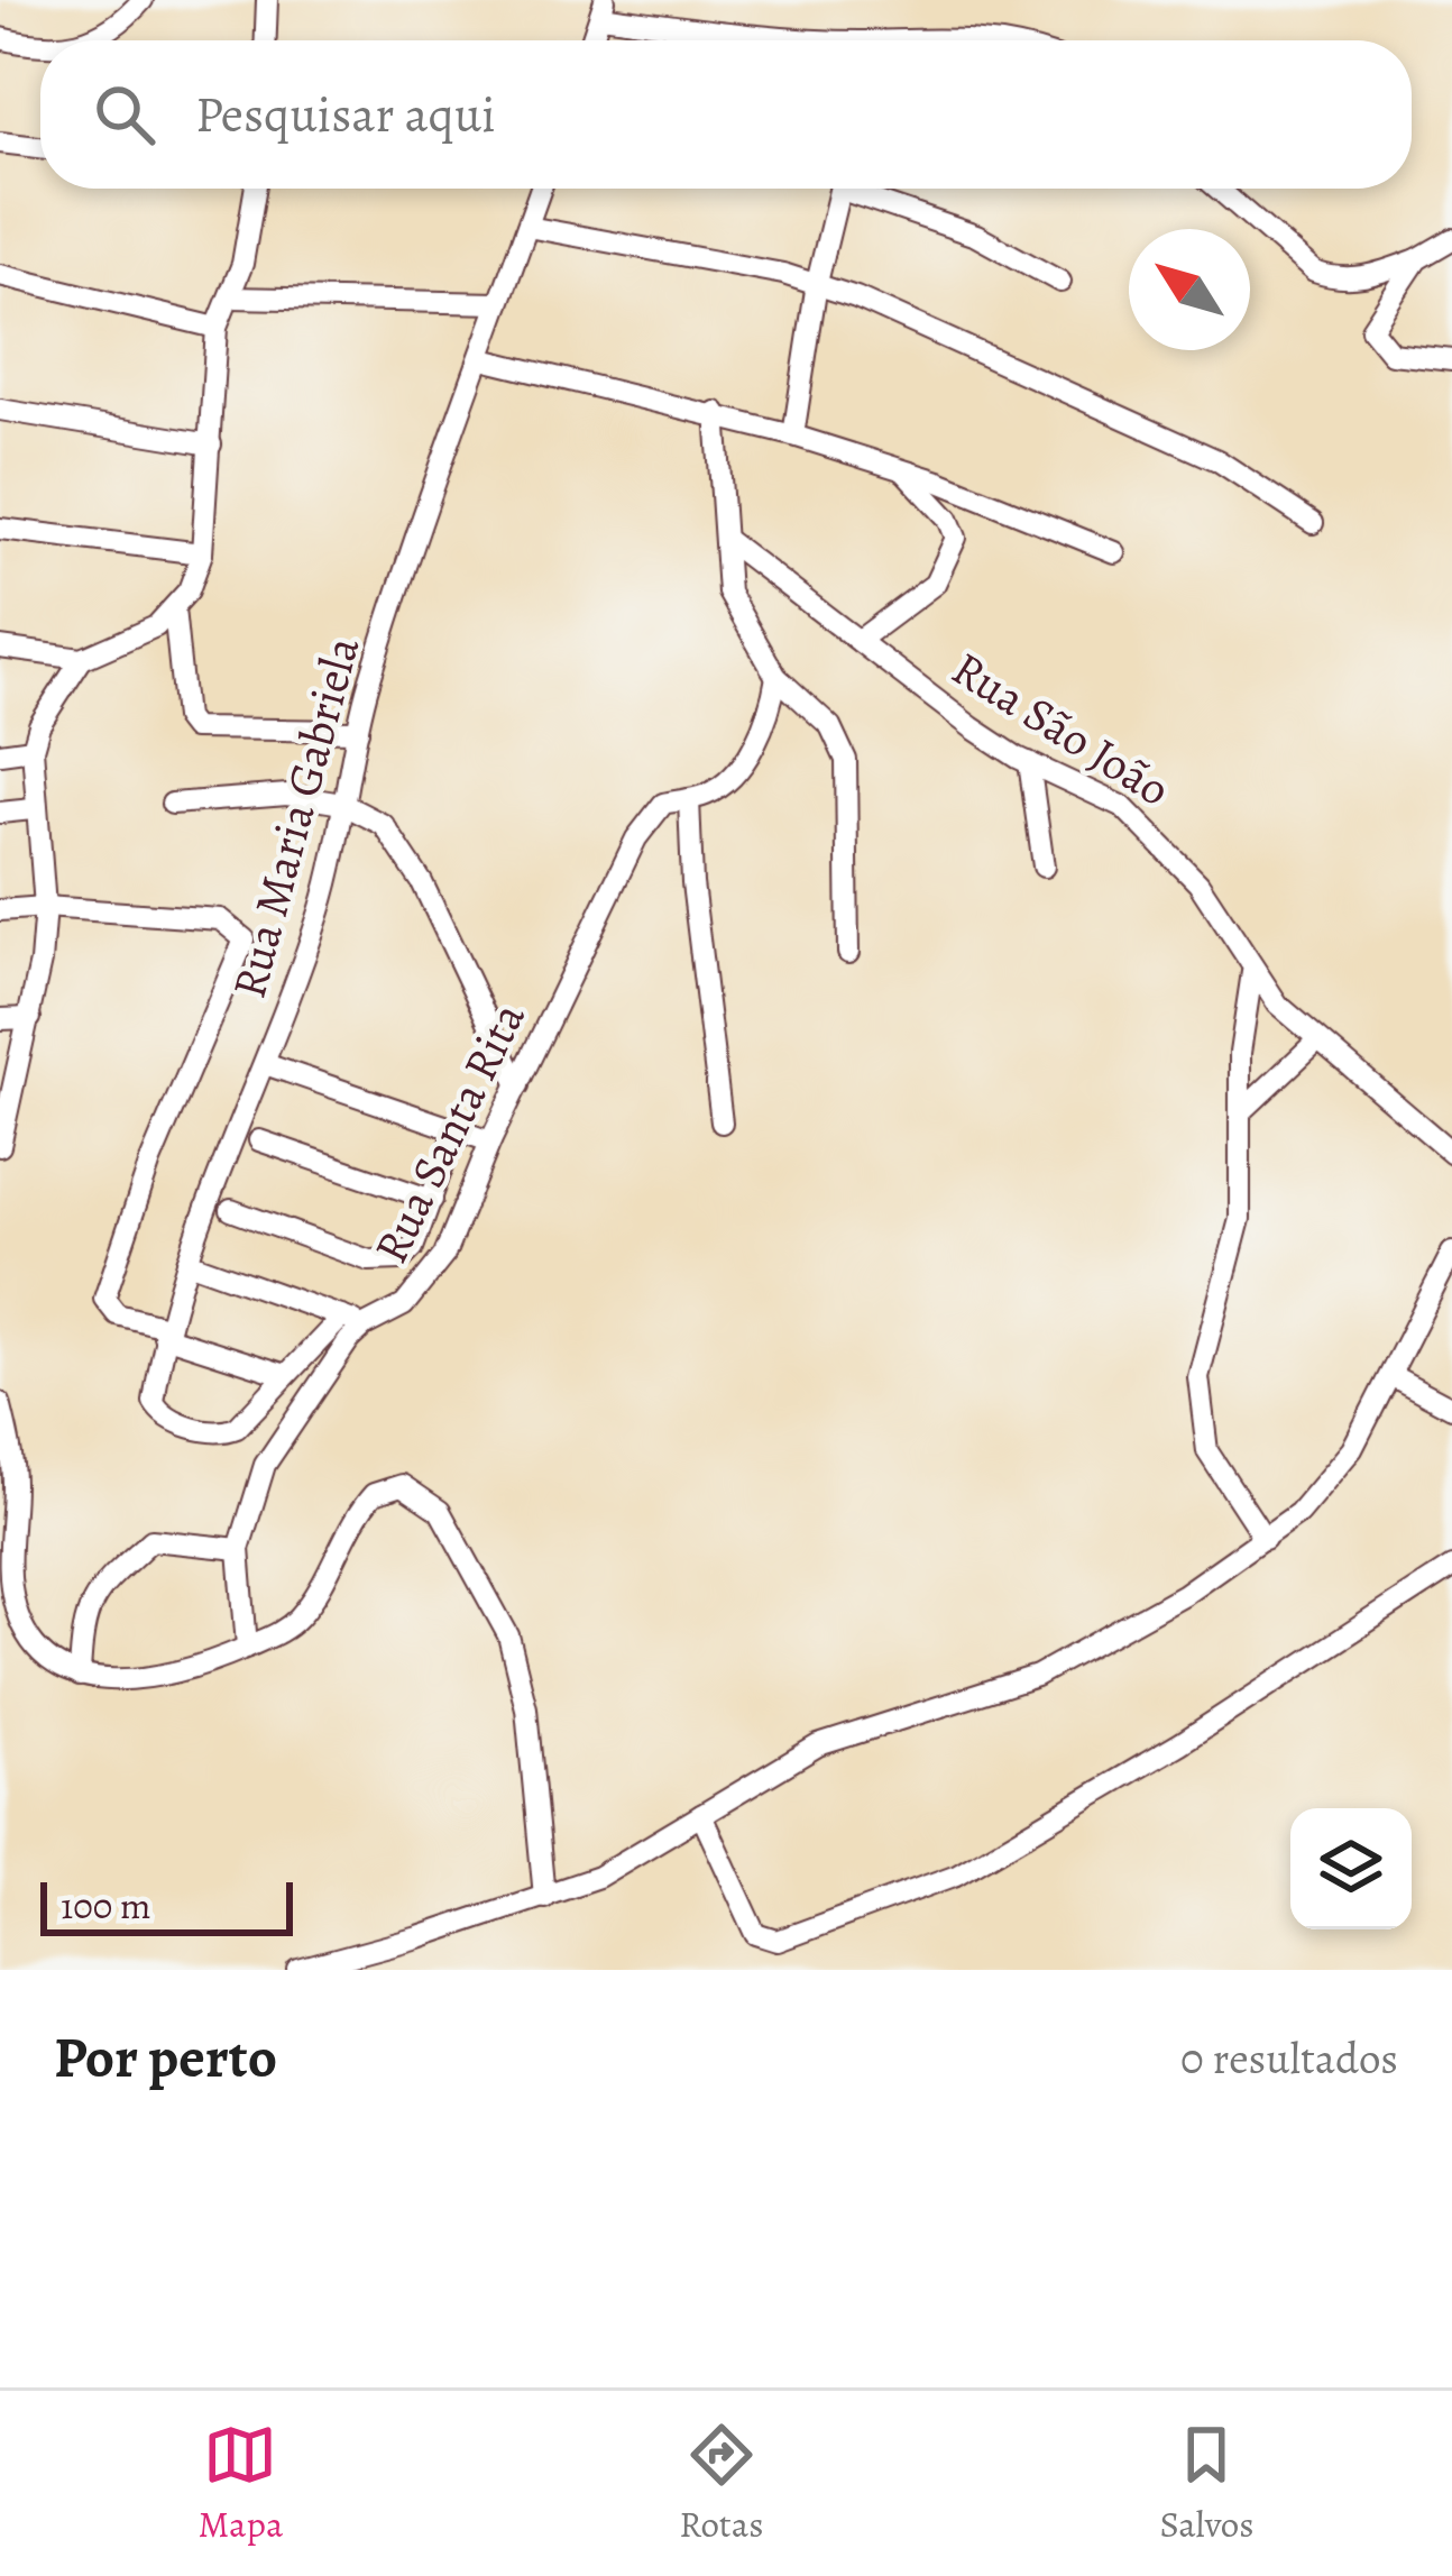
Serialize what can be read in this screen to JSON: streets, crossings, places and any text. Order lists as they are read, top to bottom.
{
  "streets": {
    "street": ["Rua São João", "Rua Maria Gabriela", "Rua Santa Rita"]
  },
  "scale_bar": "100 m",
  "north": "top left",
  "page": {
    "search": "Pesquisar aqui",
    "scale": "100 m",
    "heading": ["Por perto", "0 resultados"],
    "nav": ["Mapa", "Rotas", "Salvos"]
  }
}
